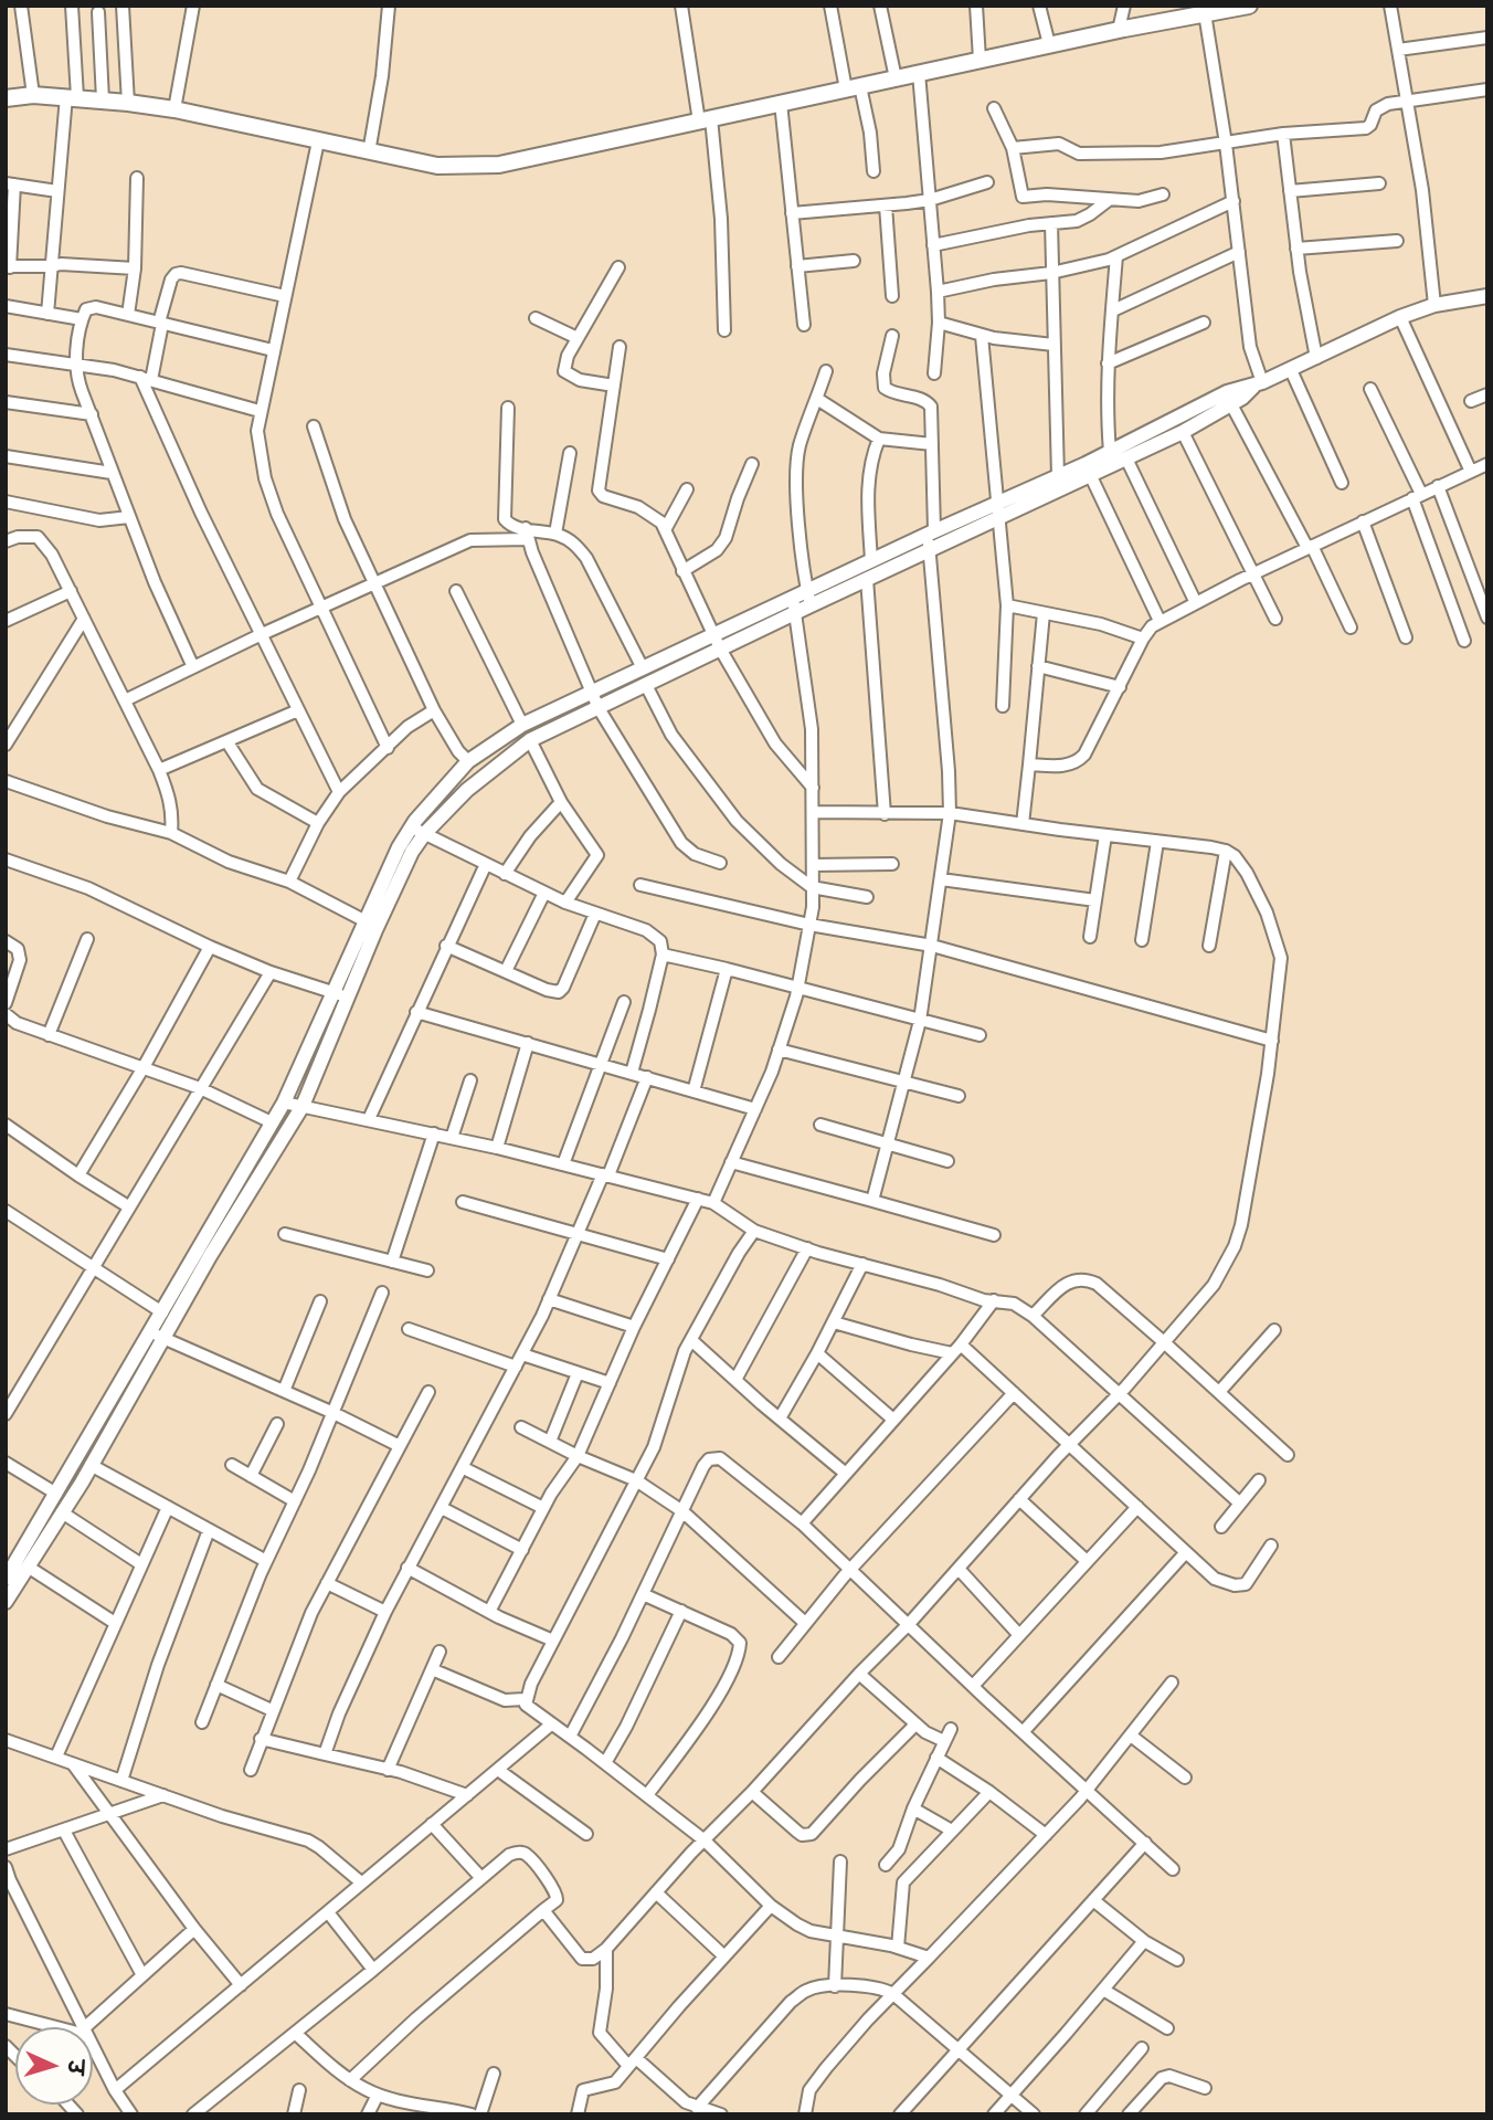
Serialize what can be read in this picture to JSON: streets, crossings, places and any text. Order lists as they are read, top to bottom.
{
  "north": "right"
}
